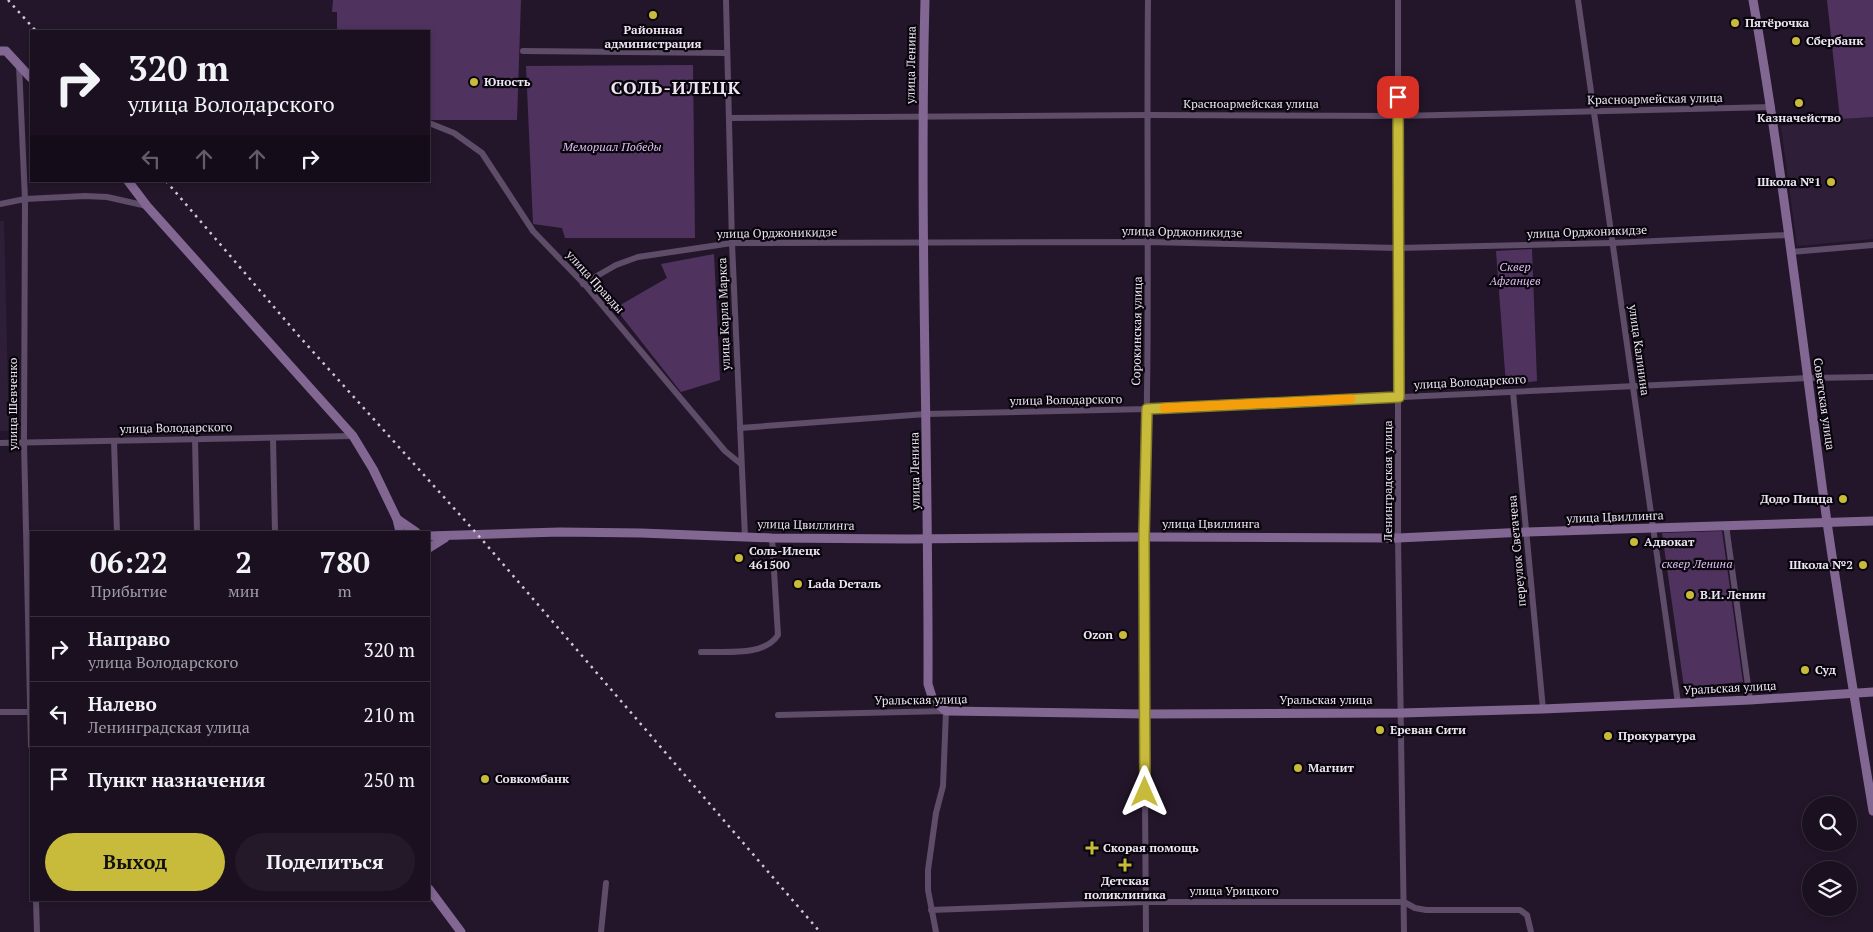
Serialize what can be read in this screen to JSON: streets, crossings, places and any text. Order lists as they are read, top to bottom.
{
  "streets": {
    "street": [
      "улица Ленина",
      "Красноармейская улица",
      "улица Орджоникидзе",
      "улица Правды",
      "улица Карла Маркса",
      "Сорокинская улица",
      "улица Калинина",
      "улица Володарского",
      "улица Шевченко",
      "Советская улица",
      "Ленинградская улица",
      "улица Цвиллинга",
      "переулок Светачева",
      "Уральская улица",
      "улица Урицкого"
    ]
  },
  "crossings": [
    ["улица Ленина", "Красноармейская улица"],
    ["улица Ленина", "улица Орджоникидзе"],
    ["улица Ленина", "улица Володарского"],
    ["улица Ленина", "улица Цвиллинга"],
    ["улица Ленина", "Уральская улица"],
    ["Красноармейская улица", "улица Карла Маркса"],
    ["Красноармейская улица", "Сорокинская улица"],
    ["Красноармейская улица", "улица Калинина"],
    ["Красноармейская улица", "Советская улица"],
    ["Красноармейская улица", "Ленинградская улица"],
    ["улица Орджоникидзе", "улица Правды"],
    ["улица Орджоникидзе", "улица Карла Маркса"],
    ["улица Орджоникидзе", "Сорокинская улица"],
    ["улица Орджоникидзе", "улица Калинина"],
    ["улица Орджоникидзе", "Советская улица"],
    ["улица Орджоникидзе", "Ленинградская улица"],
    ["улица Правды", "улица Карла Маркса"],
    ["улица Карла Маркса", "улица Володарского"],
    ["улица Карла Маркса", "улица Цвиллинга"],
    ["Сорокинская улица", "улица Володарского"],
    ["Сорокинская улица", "улица Цвиллинга"],
    ["Сорокинская улица", "Уральская улица"],
    ["Сорокинская улица", "улица Урицкого"],
    ["улица Калинина", "улица Володарского"],
    ["улица Калинина", "улица Цвиллинга"],
    ["улица Калинина", "Уральская улица"],
    ["улица Володарского", "улица Шевченко"],
    ["улица Володарского", "Советская улица"],
    ["улица Володарского", "Ленинградская улица"],
    ["улица Володарского", "переулок Светачева"],
    ["Советская улица", "улица Цвиллинга"],
    ["Советская улица", "Уральская улица"],
    ["Ленинградская улица", "улица Цвиллинга"],
    ["Ленинградская улица", "Уральская улица"],
    ["Ленинградская улица", "улица Урицкого"],
    ["улица Цвиллинга", "переулок Светачева"],
    ["переулок Светачева", "Уральская улица"]
  ],
  "districts": ["СОЛЬ-ИЛЕЦК"],
  "parks": ["Мемориал Победы", "Сквер Афганцев", "сквер Ленина"],
  "places": {
    "other": [
      "Районная администрация",
      "Пятёрочка",
      "Сбербанк",
      "Юность",
      "Казначейство",
      "Школа №1",
      "Додо Пицца",
      "Адвокат",
      "Соль-Илецк 461500",
      "Школа №2",
      "Lada Dеталь",
      "В.И. Ленин",
      "Ozon",
      "Суд",
      "Ереван Сити",
      "Прокуратура",
      "Магнит",
      "Совкомбанк"
    ],
    "health": ["Скорая помощь", "Детская поликлиника"]
  },
  "page": {
    "turn": ["320 m", "улица Володарского"],
    "eta": [
      "06:22",
      "Прибытие",
      "2",
      "мин",
      "780",
      "m"
    ],
    "list": [
      {
        "name": "Направо",
        "note": "улица Володарского",
        "value": "320 m"
      },
      {
        "name": "Налево",
        "note": "Ленинградская улица",
        "value": "210 m"
      },
      {
        "name": "Пункт назначения",
        "value": "250 m"
      }
    ],
    "buttons": ["Выход", "Поделиться"]
  }
}
